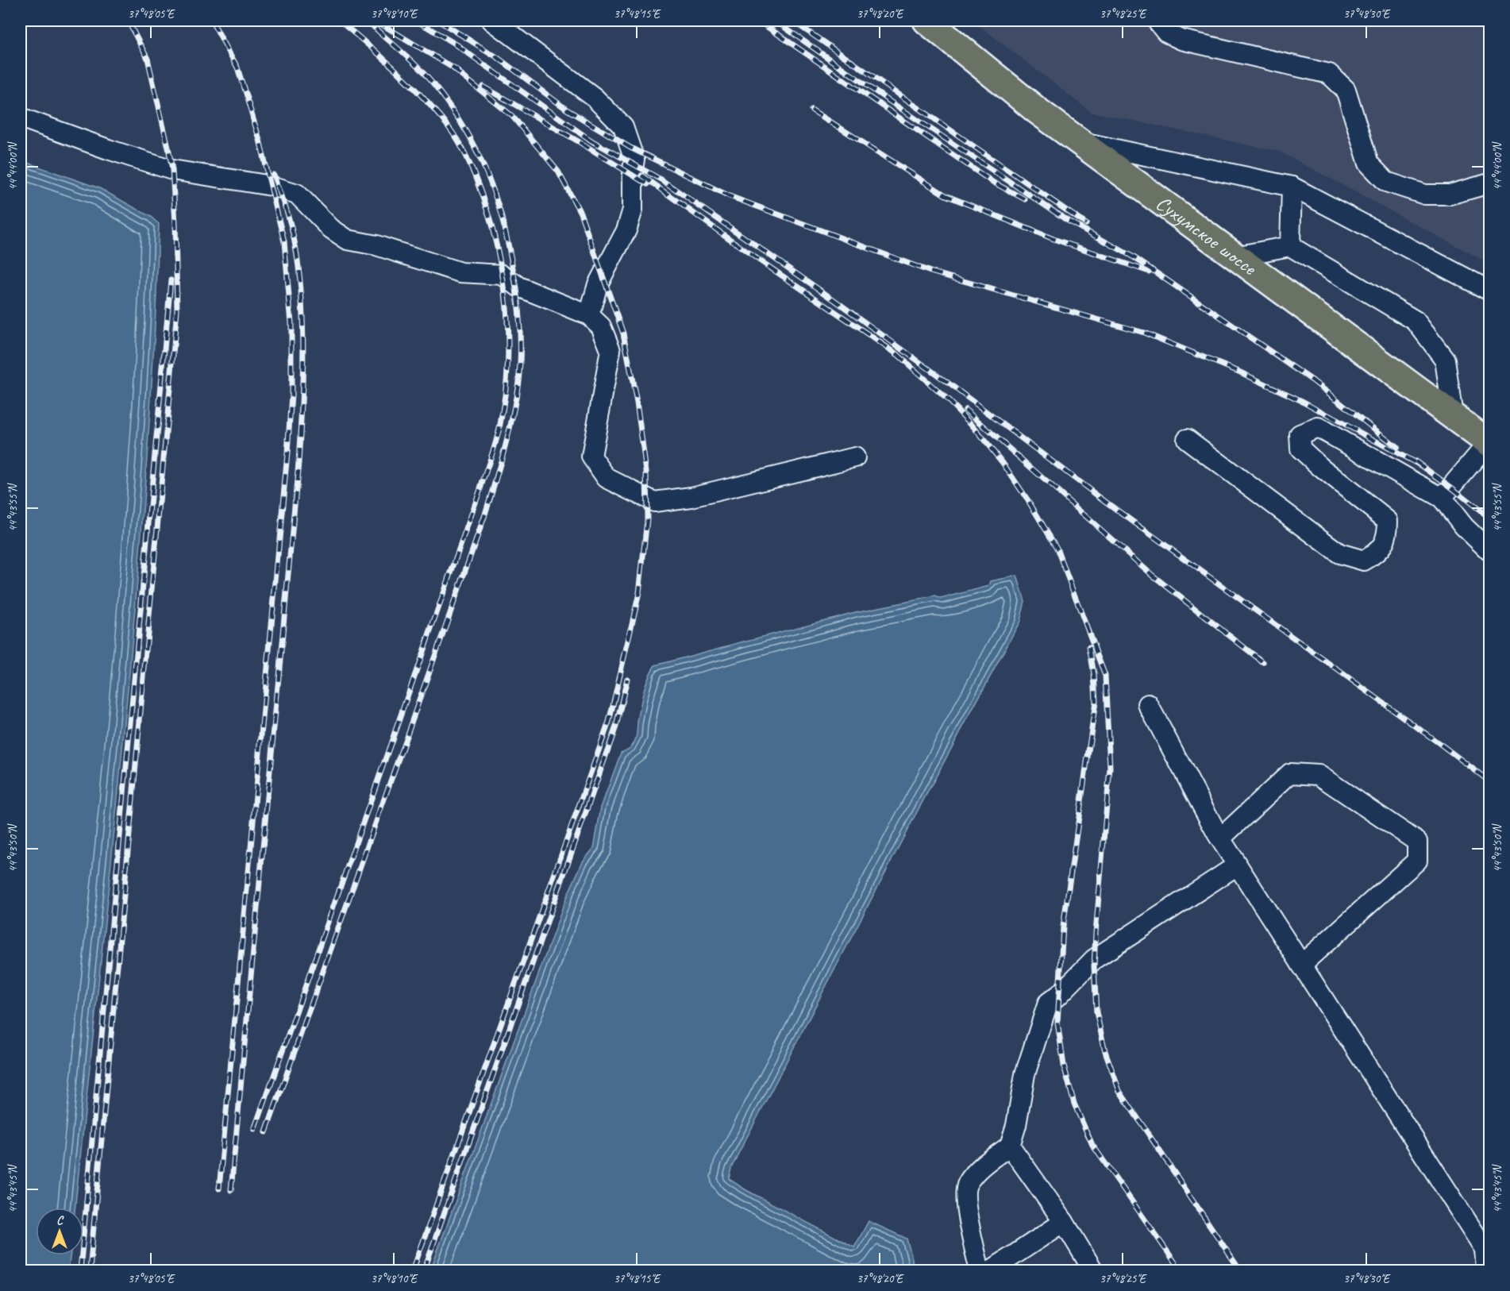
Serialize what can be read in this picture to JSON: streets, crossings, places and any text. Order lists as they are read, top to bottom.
{
  "streets": {
    "highway": ["Сухумское шоссе"]
  },
  "north": "top",
  "coordinates": [
    "37°48'05\"E",
    "37°48'10\"E",
    "37°48'15\"E",
    "37°48'20\"E",
    "37°48'25\"E",
    "37°48'30\"E",
    "44°44'00\"N",
    "44°43'55\"N",
    "44°43'50\"N",
    "44°43'45\"N"
  ]
}
